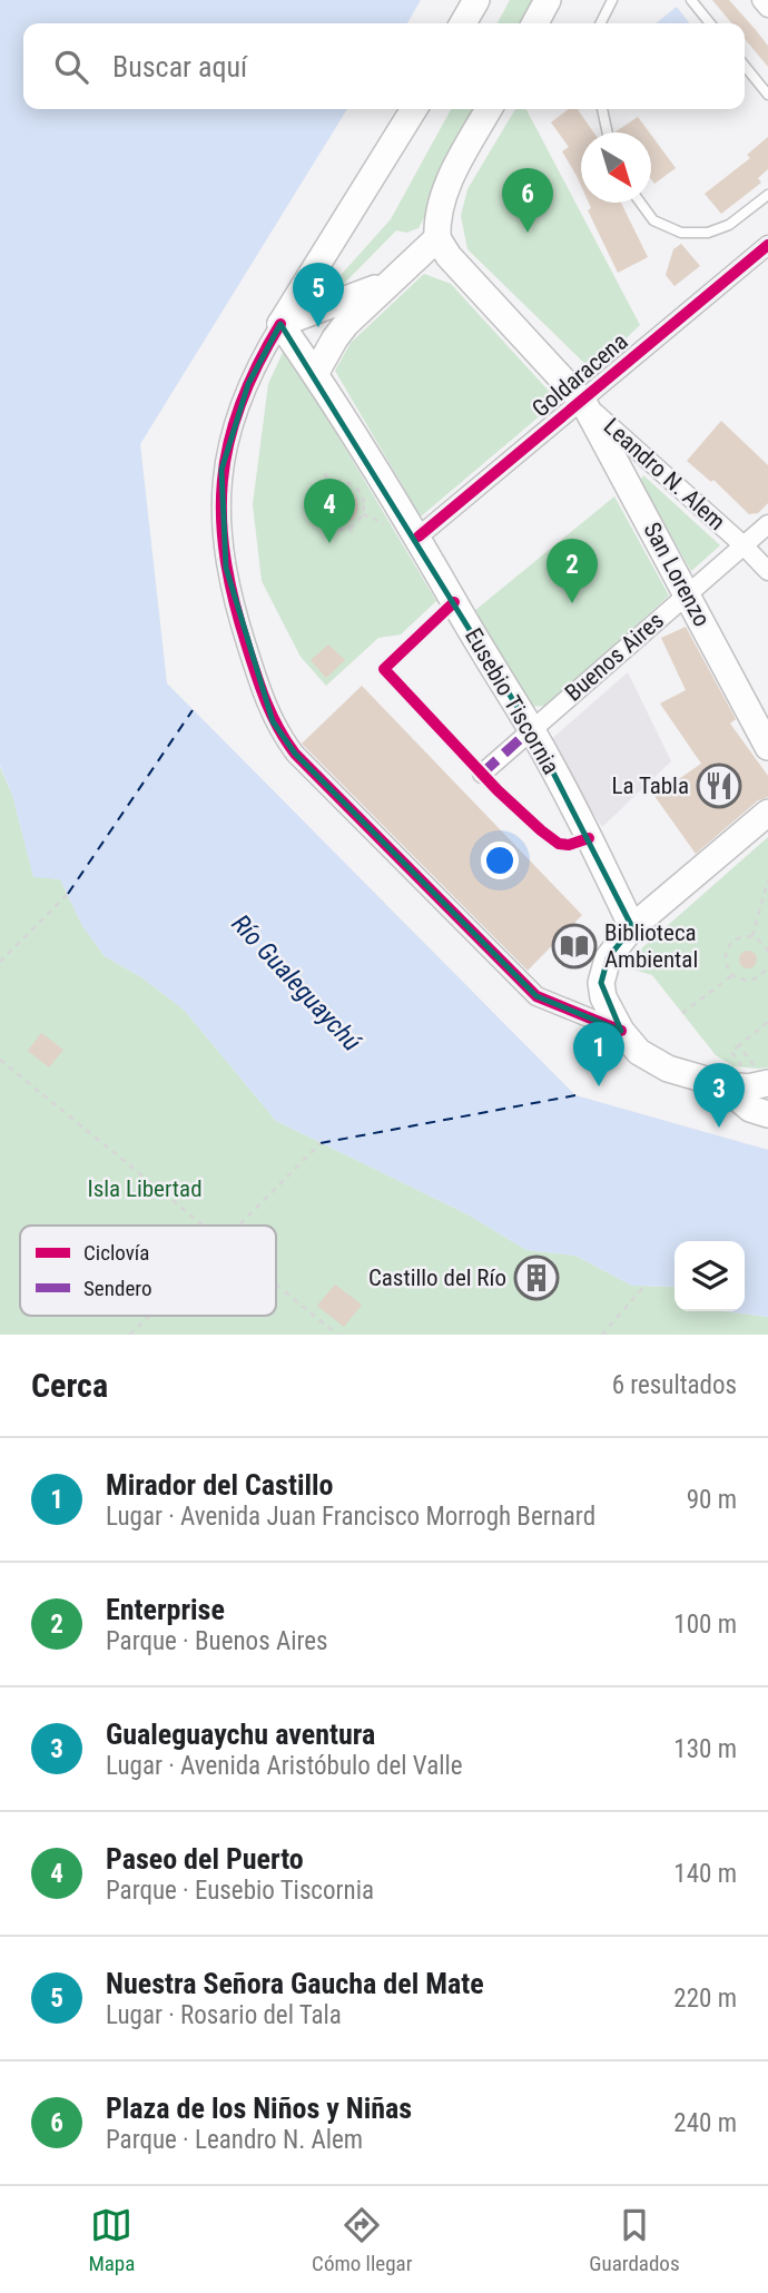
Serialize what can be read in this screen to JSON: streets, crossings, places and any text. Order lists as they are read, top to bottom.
{
  "streets": {
    "main road": ["Leandro N. Alem", "San Lorenzo", "Eusebio Tiscornia"],
    "street": ["Goldaracena", "Buenos Aires"]
  },
  "crossings": [
    ["Goldaracena", "Leandro N. Alem"],
    ["Goldaracena", "San Lorenzo"],
    ["Goldaracena", "Eusebio Tiscornia"],
    ["Leandro N. Alem", "San Lorenzo"],
    ["Leandro N. Alem", "Buenos Aires"],
    ["San Lorenzo", "Buenos Aires"],
    ["Buenos Aires", "Eusebio Tiscornia"]
  ],
  "water": ["Río Gualeguaychú"],
  "parks": ["Isla Libertad"],
  "places": {
    "restaurant": ["La Tabla"],
    "library": ["Biblioteca Ambiental"],
    "building": ["Castillo del Río"]
  },
  "legend": ["Ciclovía", "Sendero"],
  "north": "bottom right",
  "page": {
    "search": "Buscar aquí",
    "pins": [
      "6",
      "5",
      "4",
      "2",
      "1",
      "3"
    ],
    "heading": ["Cerca", "6 resultados"],
    "list": [
      {
        "mark": "1",
        "name": "Mirador del Castillo",
        "note": "Lugar · Avenida Juan Francisco Morrogh Bernard",
        "value": "90 m"
      },
      {
        "mark": "2",
        "name": "Enterprise",
        "note": "Parque · Buenos Aires",
        "value": "100 m"
      },
      {
        "mark": "3",
        "name": "Gualeguaychu aventura",
        "note": "Lugar · Avenida Aristóbulo del Valle",
        "value": "130 m"
      },
      {
        "mark": "4",
        "name": "Paseo del Puerto",
        "note": "Parque · Eusebio Tiscornia",
        "value": "140 m"
      },
      {
        "mark": "5",
        "name": "Nuestra Señora Gaucha del Mate",
        "note": "Lugar · Rosario del Tala",
        "value": "220 m"
      },
      {
        "mark": "6",
        "name": "Plaza de los Niños y Niñas",
        "note": "Parque · Leandro N. Alem",
        "value": "240 m"
      }
    ],
    "nav": ["Mapa", "Cómo llegar", "Guardados"]
  }
}
